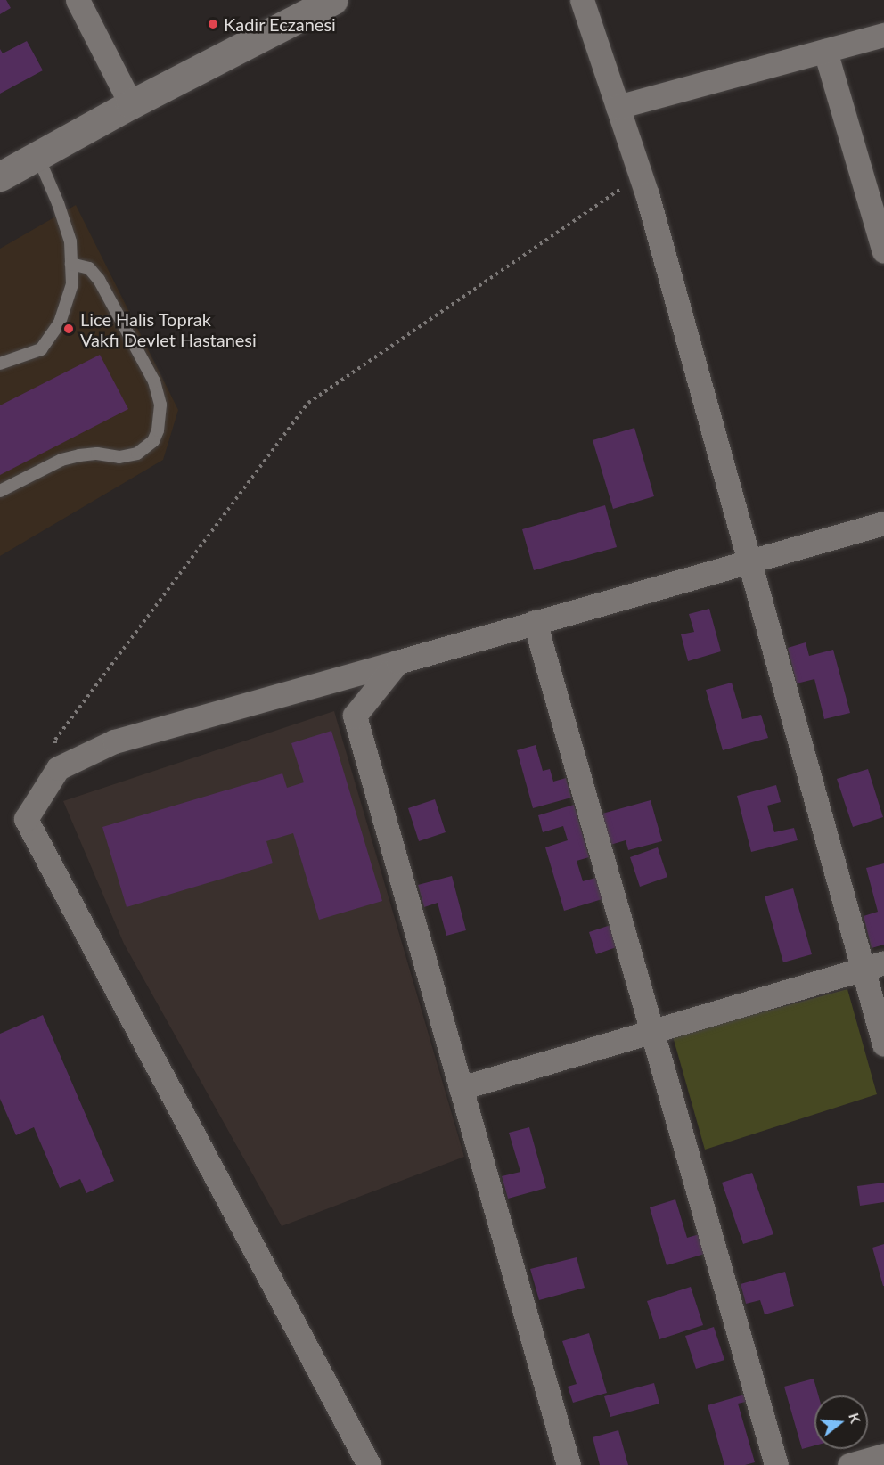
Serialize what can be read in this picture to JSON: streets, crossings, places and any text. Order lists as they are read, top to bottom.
{
  "places": ["Kadir Eczanesi", "Lice Halis Toprak Vakfı Devlet Hastanesi"],
  "north": "right"
}
